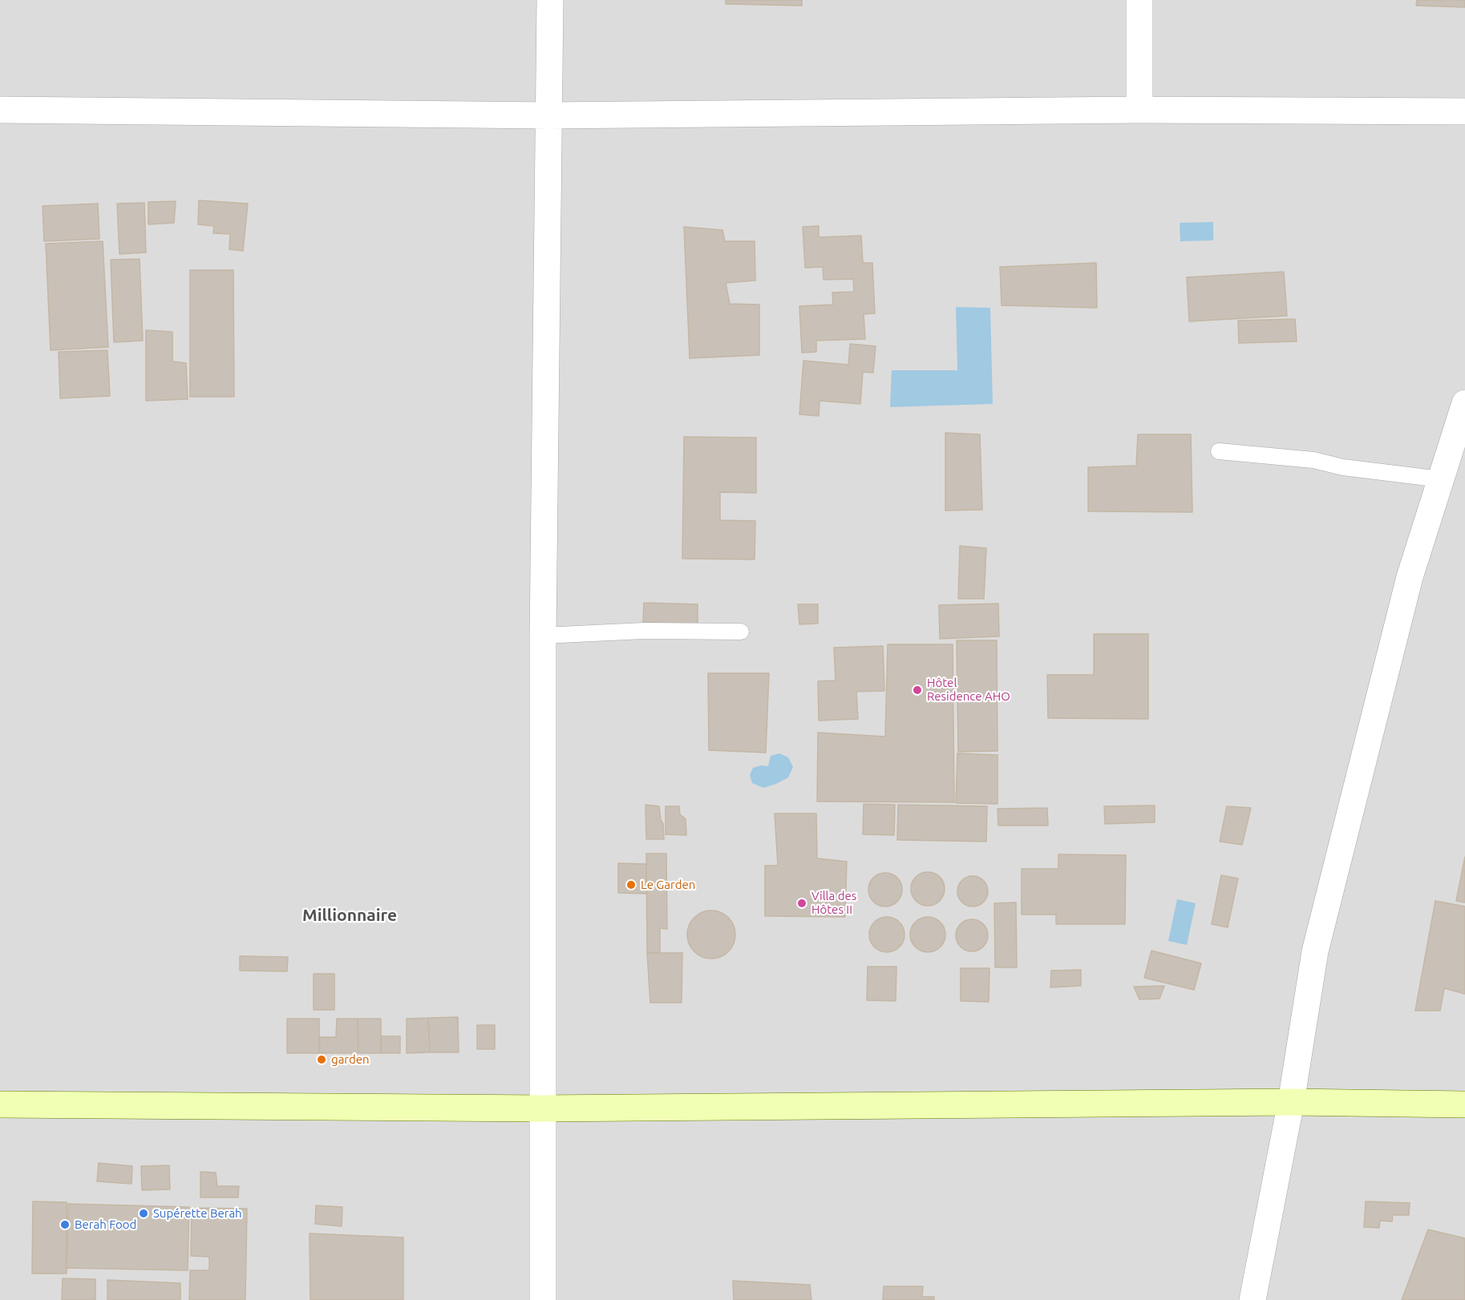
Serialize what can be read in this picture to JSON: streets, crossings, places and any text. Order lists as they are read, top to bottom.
{
  "districts": ["Millionnaire"],
  "places": [
    "Hôtel Residence AHO",
    "Le Garden",
    "Villa des Hôtes II",
    "garden",
    "Supérette Berah",
    "Berah Food"
  ]
}
